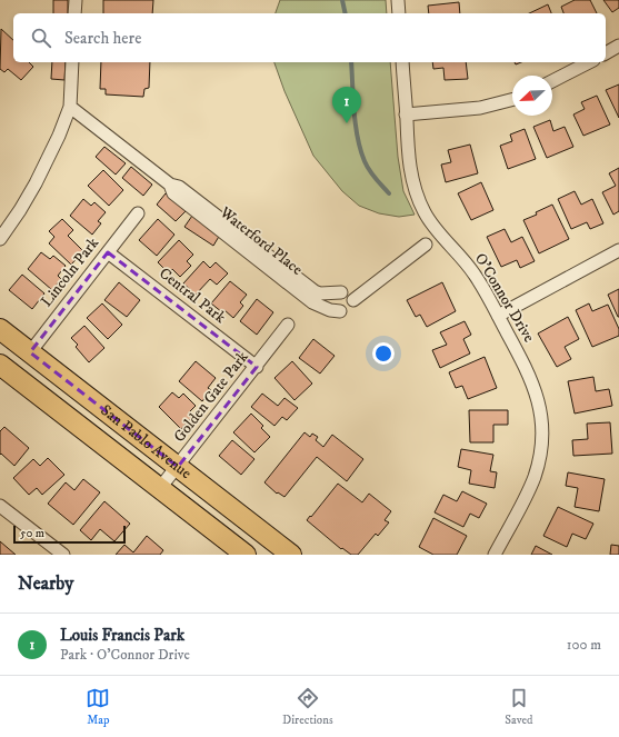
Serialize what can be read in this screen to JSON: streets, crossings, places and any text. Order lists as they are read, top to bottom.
{
  "streets": {
    "main road": ["San Pablo Avenue"],
    "street": [
      "Waterford Place",
      "Lincoln Park",
      "Central Park",
      "O'Connor Drive",
      "Golden Gate Park"
    ]
  },
  "crossings": [
    ["Lincoln Park", "Central Park"],
    ["Lincoln Park", "San Pablo Avenue"],
    ["Central Park", "Golden Gate Park"],
    ["Golden Gate Park", "San Pablo Avenue"]
  ],
  "scale_bar": "50 m",
  "north": "bottom left",
  "page": {
    "search": "Search here",
    "pins": "1",
    "scale": "50 m",
    "heading": "Nearby",
    "list": [
      {
        "mark": "1",
        "name": "Louis Francis Park",
        "note": "Park · O'Connor Drive",
        "value": "100 m"
      }
    ],
    "nav": ["Map", "Directions", "Saved"]
  }
}
